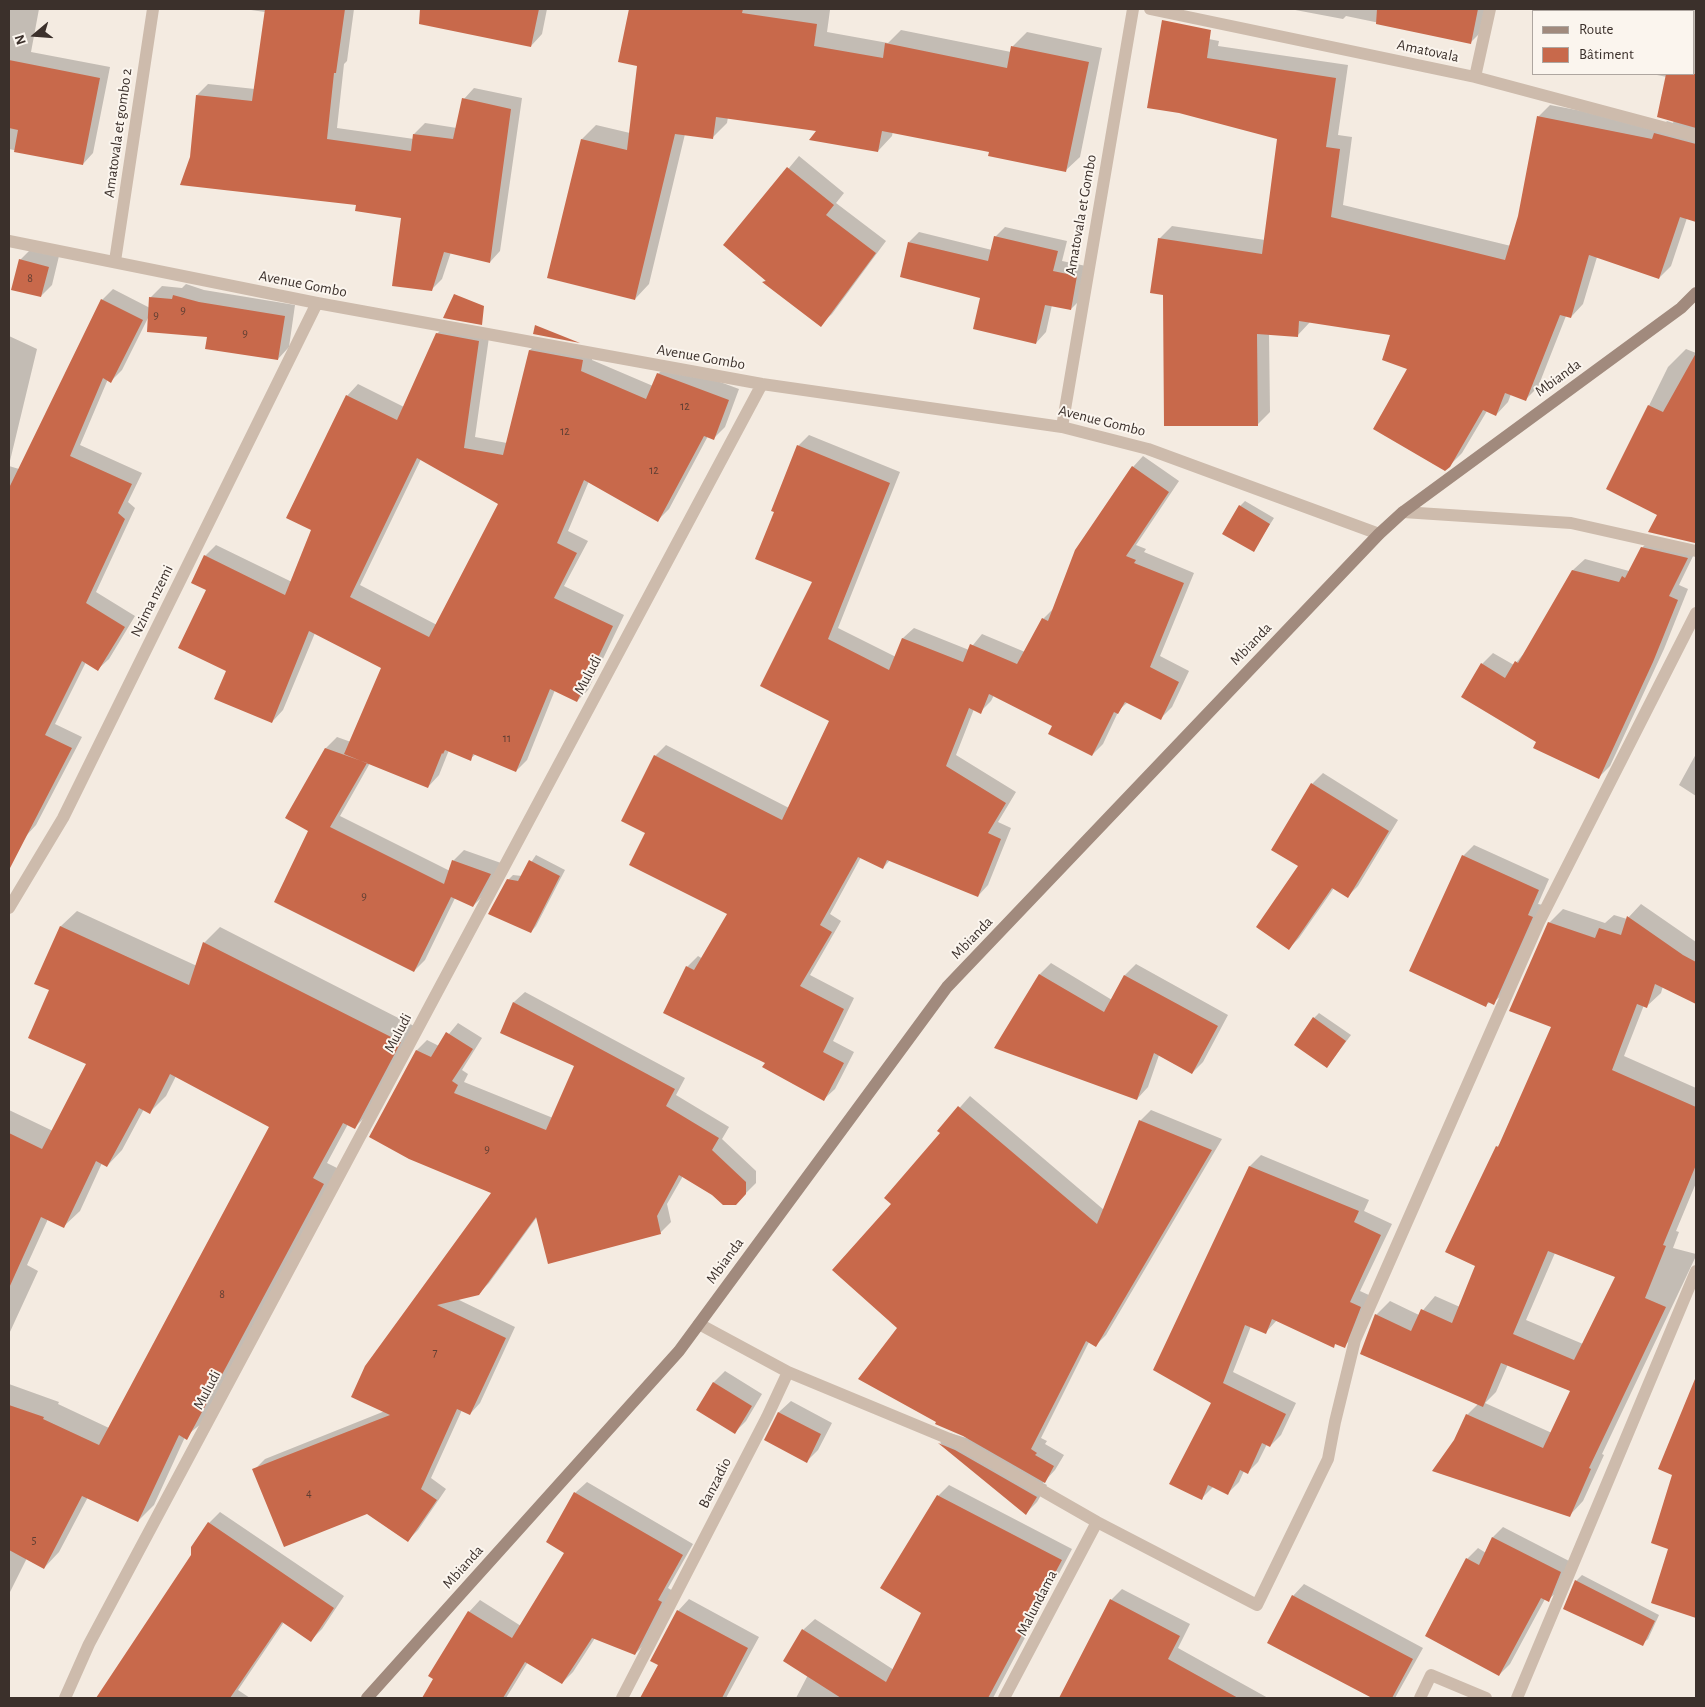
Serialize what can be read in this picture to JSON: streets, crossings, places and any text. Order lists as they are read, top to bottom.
{
  "streets": {
    "street": [
      "Amatovala",
      "Amatovala et gombo 2",
      "Amatovala et Gombo",
      "Avenue Gombo",
      "Mbianda",
      "Nzima nzemi",
      "Muludi",
      "Banzadio",
      "Malundama"
    ]
  },
  "crossings": [
    ["Amatovala et gombo 2", "Avenue Gombo"],
    ["Amatovala et Gombo", "Avenue Gombo"],
    ["Avenue Gombo", "Mbianda"],
    ["Avenue Gombo", "Nzima nzemi"],
    ["Avenue Gombo", "Muludi"]
  ],
  "house_numbers": [
    "8",
    "9",
    "9",
    "9",
    "12",
    "12",
    "12",
    "11",
    "9",
    "9",
    "8",
    "7",
    "4",
    "5"
  ],
  "legend": ["Route", "Bâtiment"],
  "north": "left"
}
